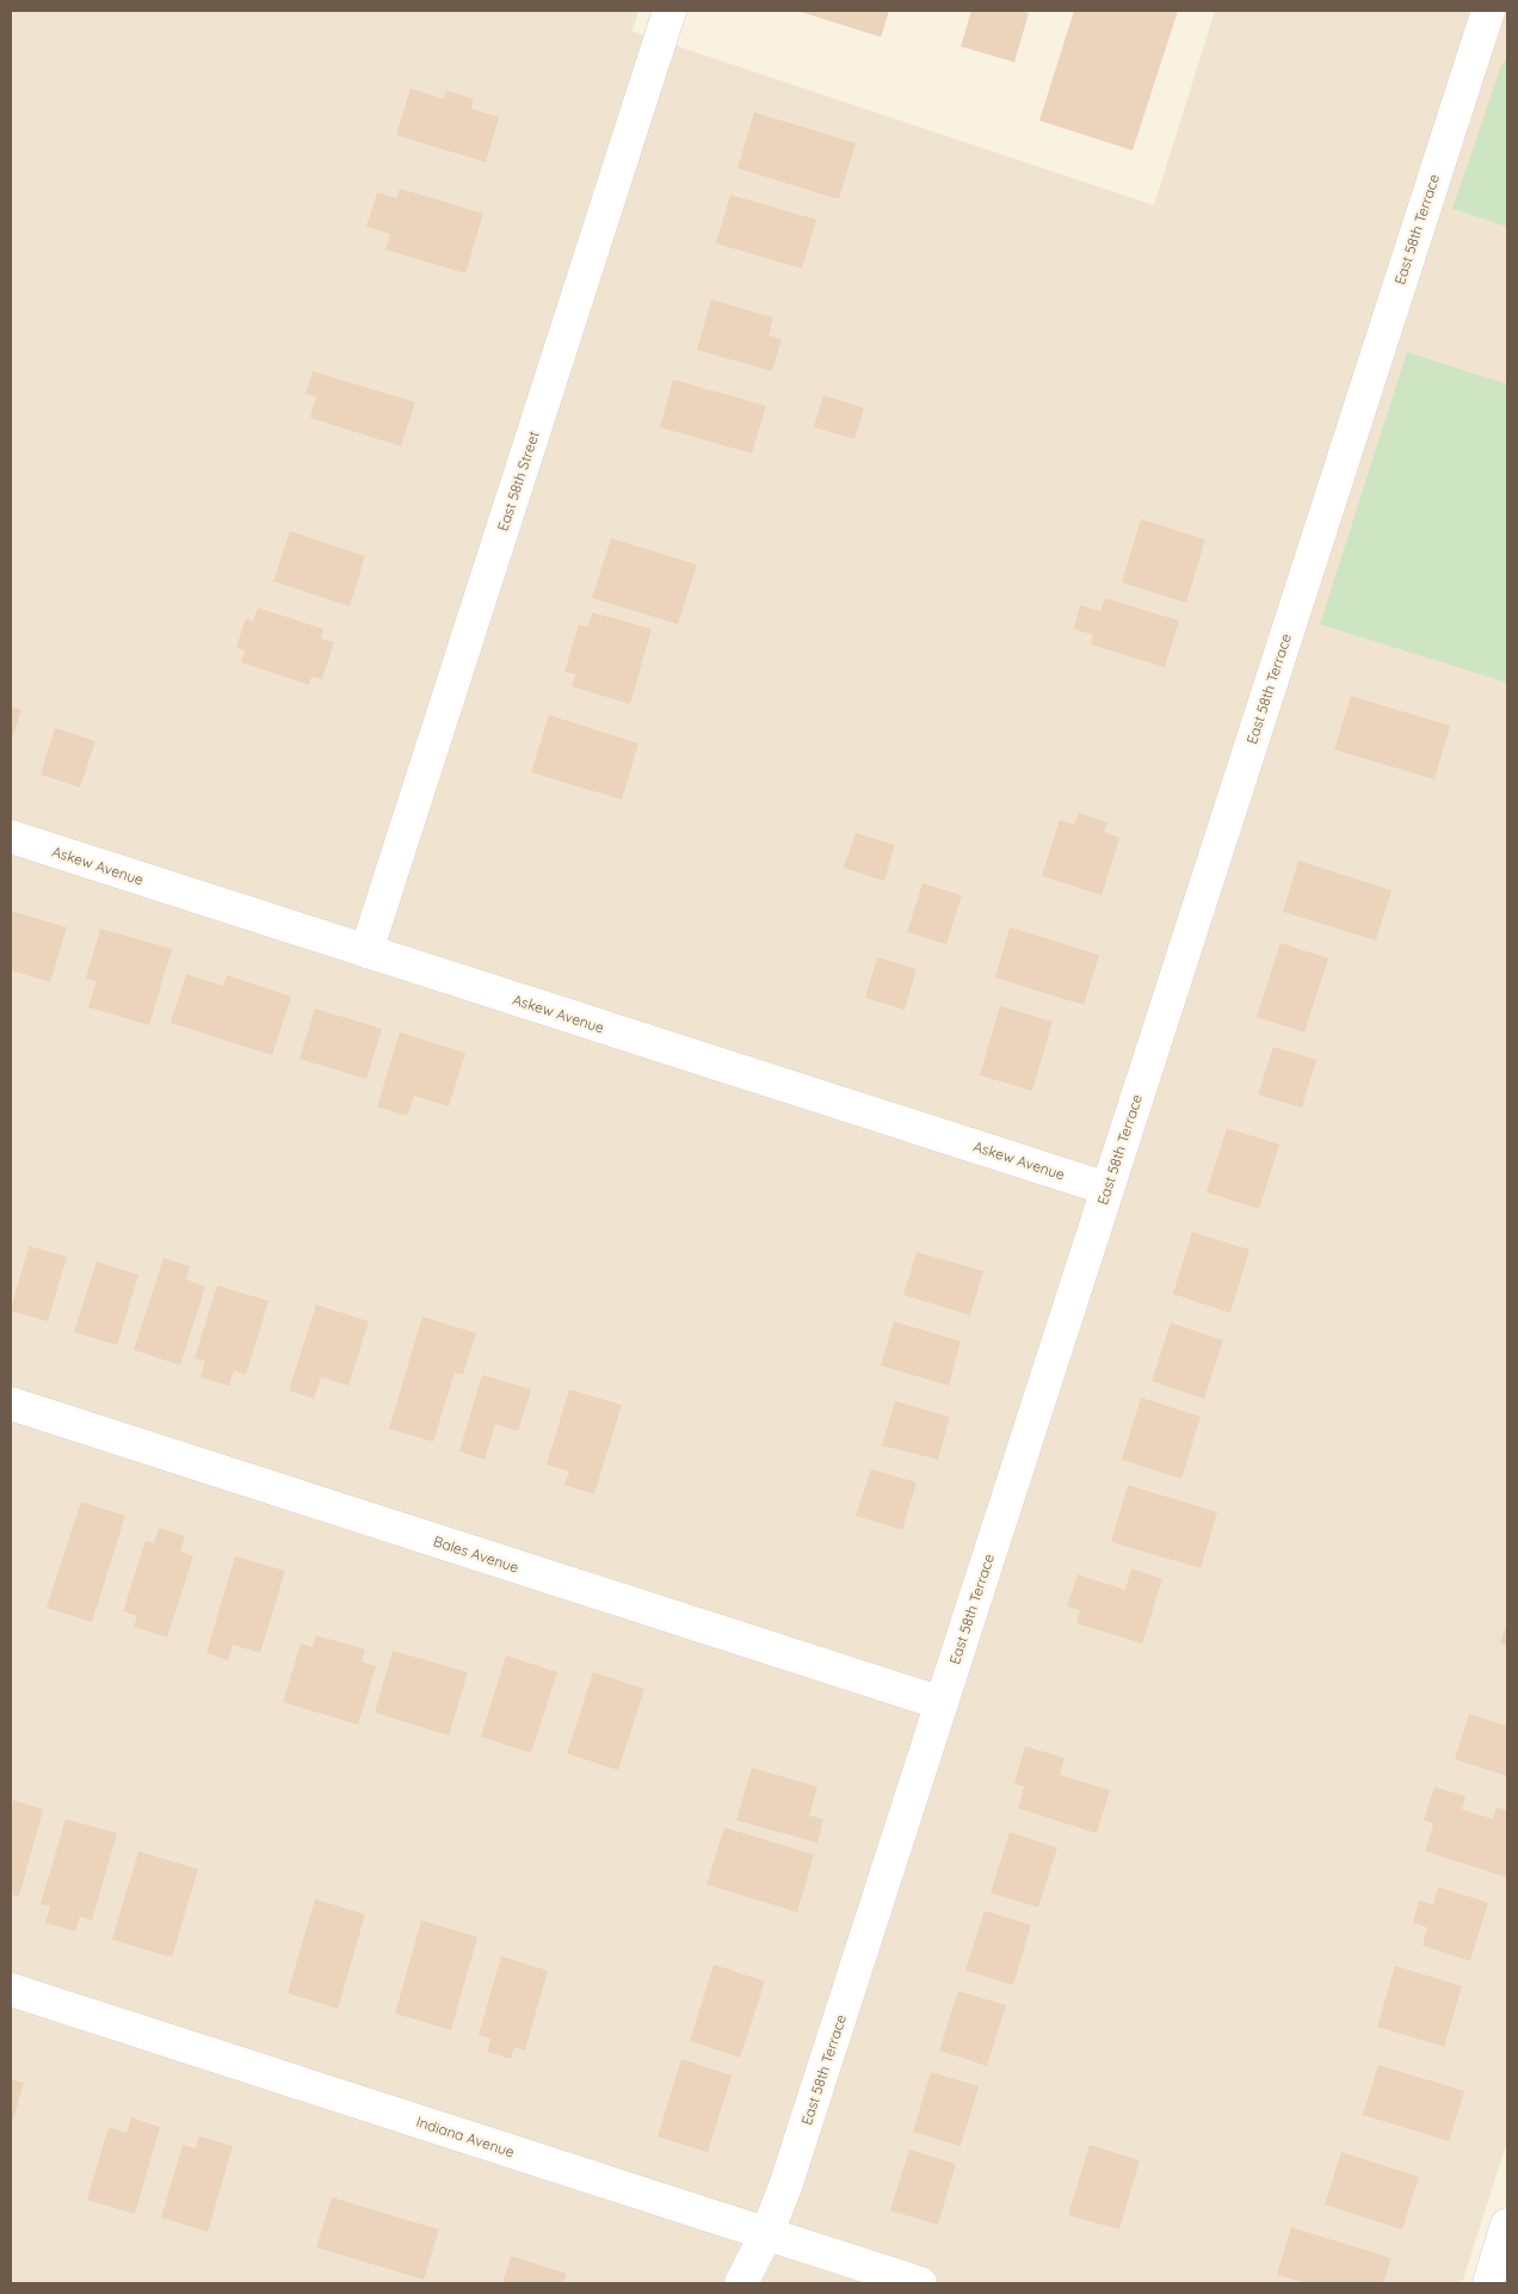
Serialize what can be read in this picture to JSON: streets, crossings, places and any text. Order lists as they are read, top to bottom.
{
  "streets": {
    "street": [
      "East 58th Terrace",
      "East 58th Street",
      "Askew Avenue",
      "Bales Avenue",
      "Indiana Avenue"
    ]
  },
  "crossings": [
    ["East 58th Terrace", "Askew Avenue"],
    ["East 58th Terrace", "Bales Avenue"],
    ["East 58th Terrace", "Indiana Avenue"],
    ["East 58th Street", "Askew Avenue"]
  ]
}
